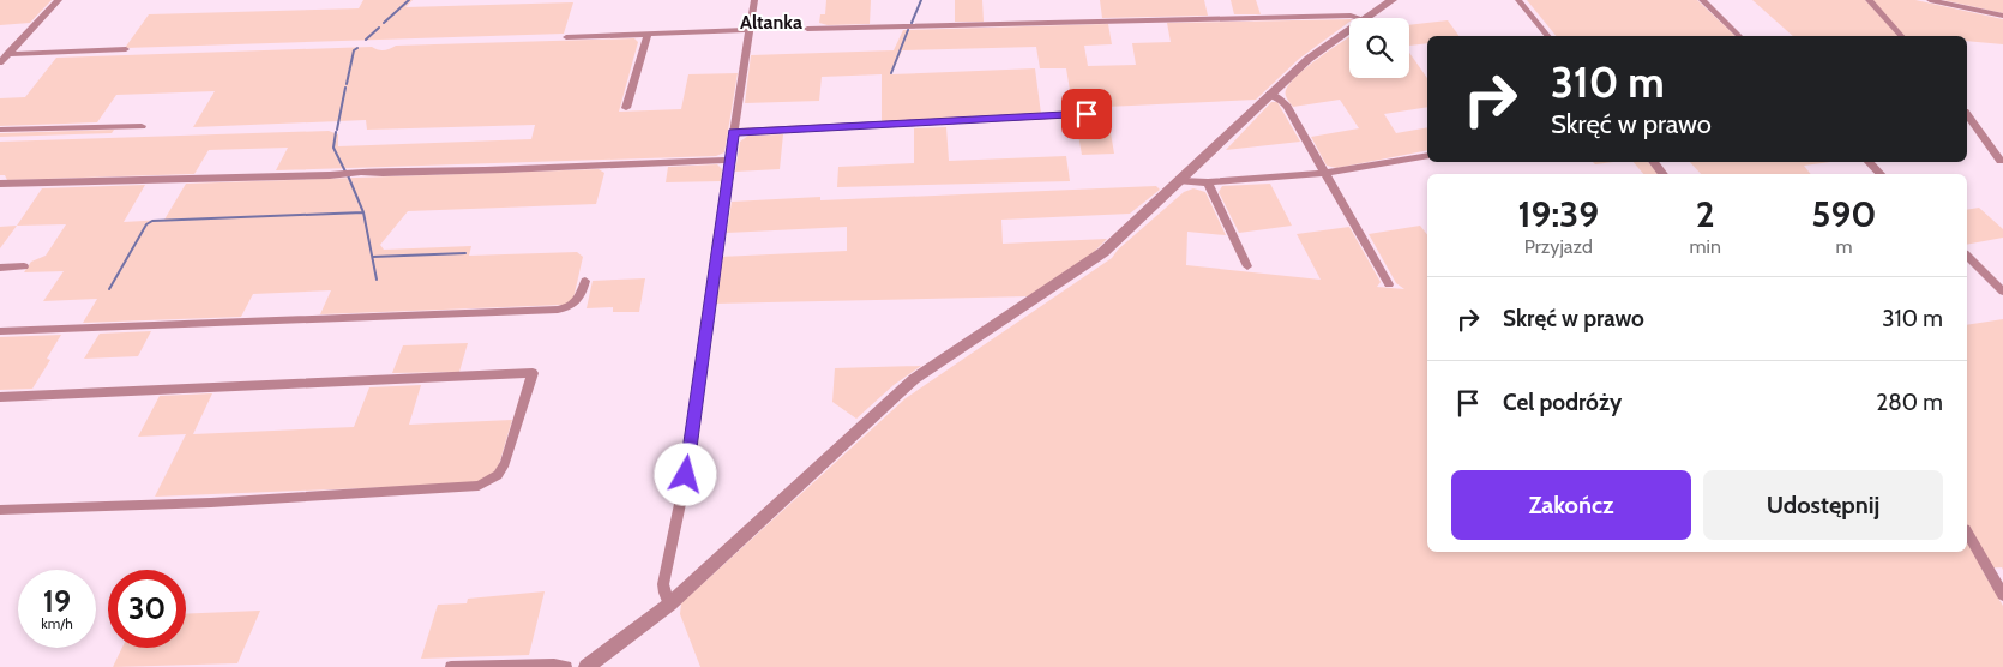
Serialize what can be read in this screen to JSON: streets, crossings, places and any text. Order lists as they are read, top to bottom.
{
  "districts": ["Altanka"],
  "page": {
    "turn": ["310 m", "Skręć w prawo"],
    "eta": [
      "19:39",
      "Przyjazd",
      "2",
      "min",
      "590",
      "m"
    ],
    "list": [
      {
        "name": "Skręć w prawo",
        "value": "310 m"
      },
      {
        "name": "Cel podróży",
        "value": "280 m"
      }
    ],
    "buttons": ["Zakończ", "Udostępnij"],
    "speed": "19 km/h",
    "limit": "30"
  }
}
